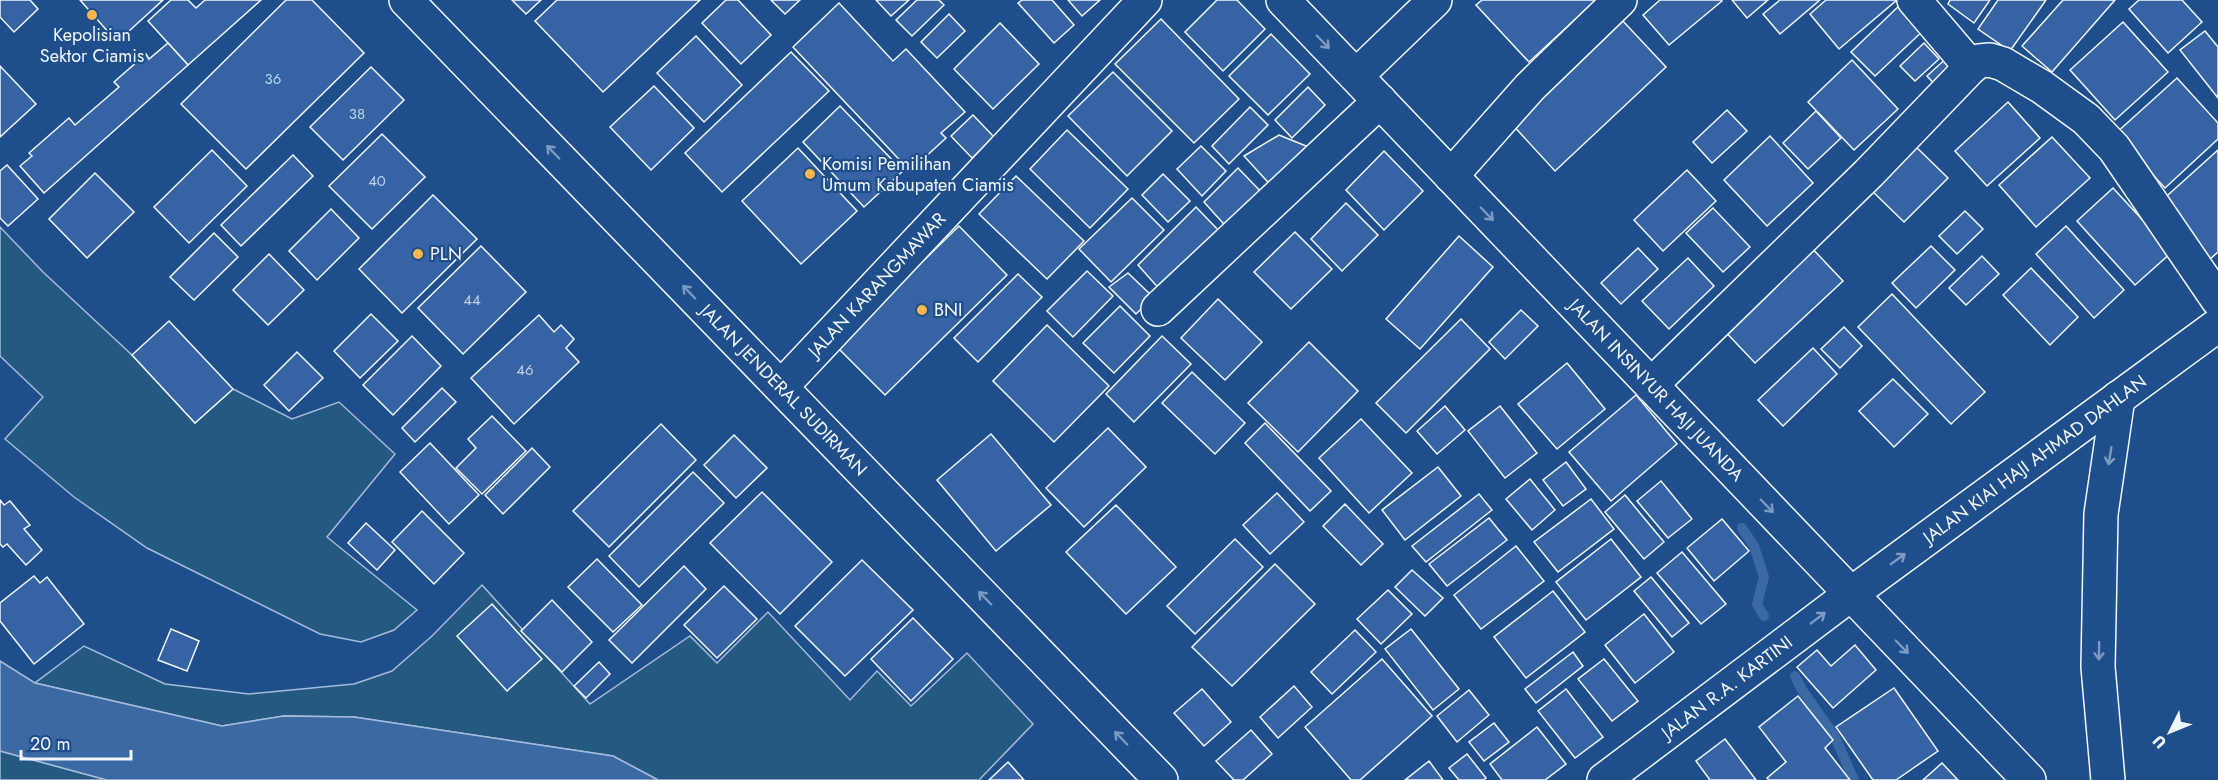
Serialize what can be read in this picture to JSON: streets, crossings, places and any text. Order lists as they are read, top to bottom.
{
  "streets": {
    "main road": [
      "JALAN KARANGMAWAR",
      "JALAN JENDERAL SUDIRMAN",
      "JALAN INSINYUR HAJI JUANDA",
      "JALAN KIAI HAJI AHMAD DAHLAN",
      "JALAN R.A. KARTINI"
    ]
  },
  "crossings": [
    ["JALAN KARANGMAWAR", "JALAN JENDERAL SUDIRMAN"],
    ["JALAN INSINYUR HAJI JUANDA", "JALAN KIAI HAJI AHMAD DAHLAN"],
    ["JALAN INSINYUR HAJI JUANDA", "JALAN R.A. KARTINI"],
    ["JALAN KIAI HAJI AHMAD DAHLAN", "JALAN R.A. KARTINI"]
  ],
  "one_way": [
    "JALAN JENDERAL SUDIRMAN",
    "JALAN INSINYUR HAJI JUANDA",
    "JALAN KIAI HAJI AHMAD DAHLAN",
    "JALAN R.A. KARTINI"
  ],
  "places": [
    "Kepolisian Sektor Ciamis",
    "Komisi Pemilihan Umum Kabupaten Ciamis",
    "PLN",
    "BNI"
  ],
  "house_numbers": [
    "36",
    "38",
    "40",
    "44",
    "46"
  ],
  "scale_bar": "20 m",
  "north": "bottom left"
}
